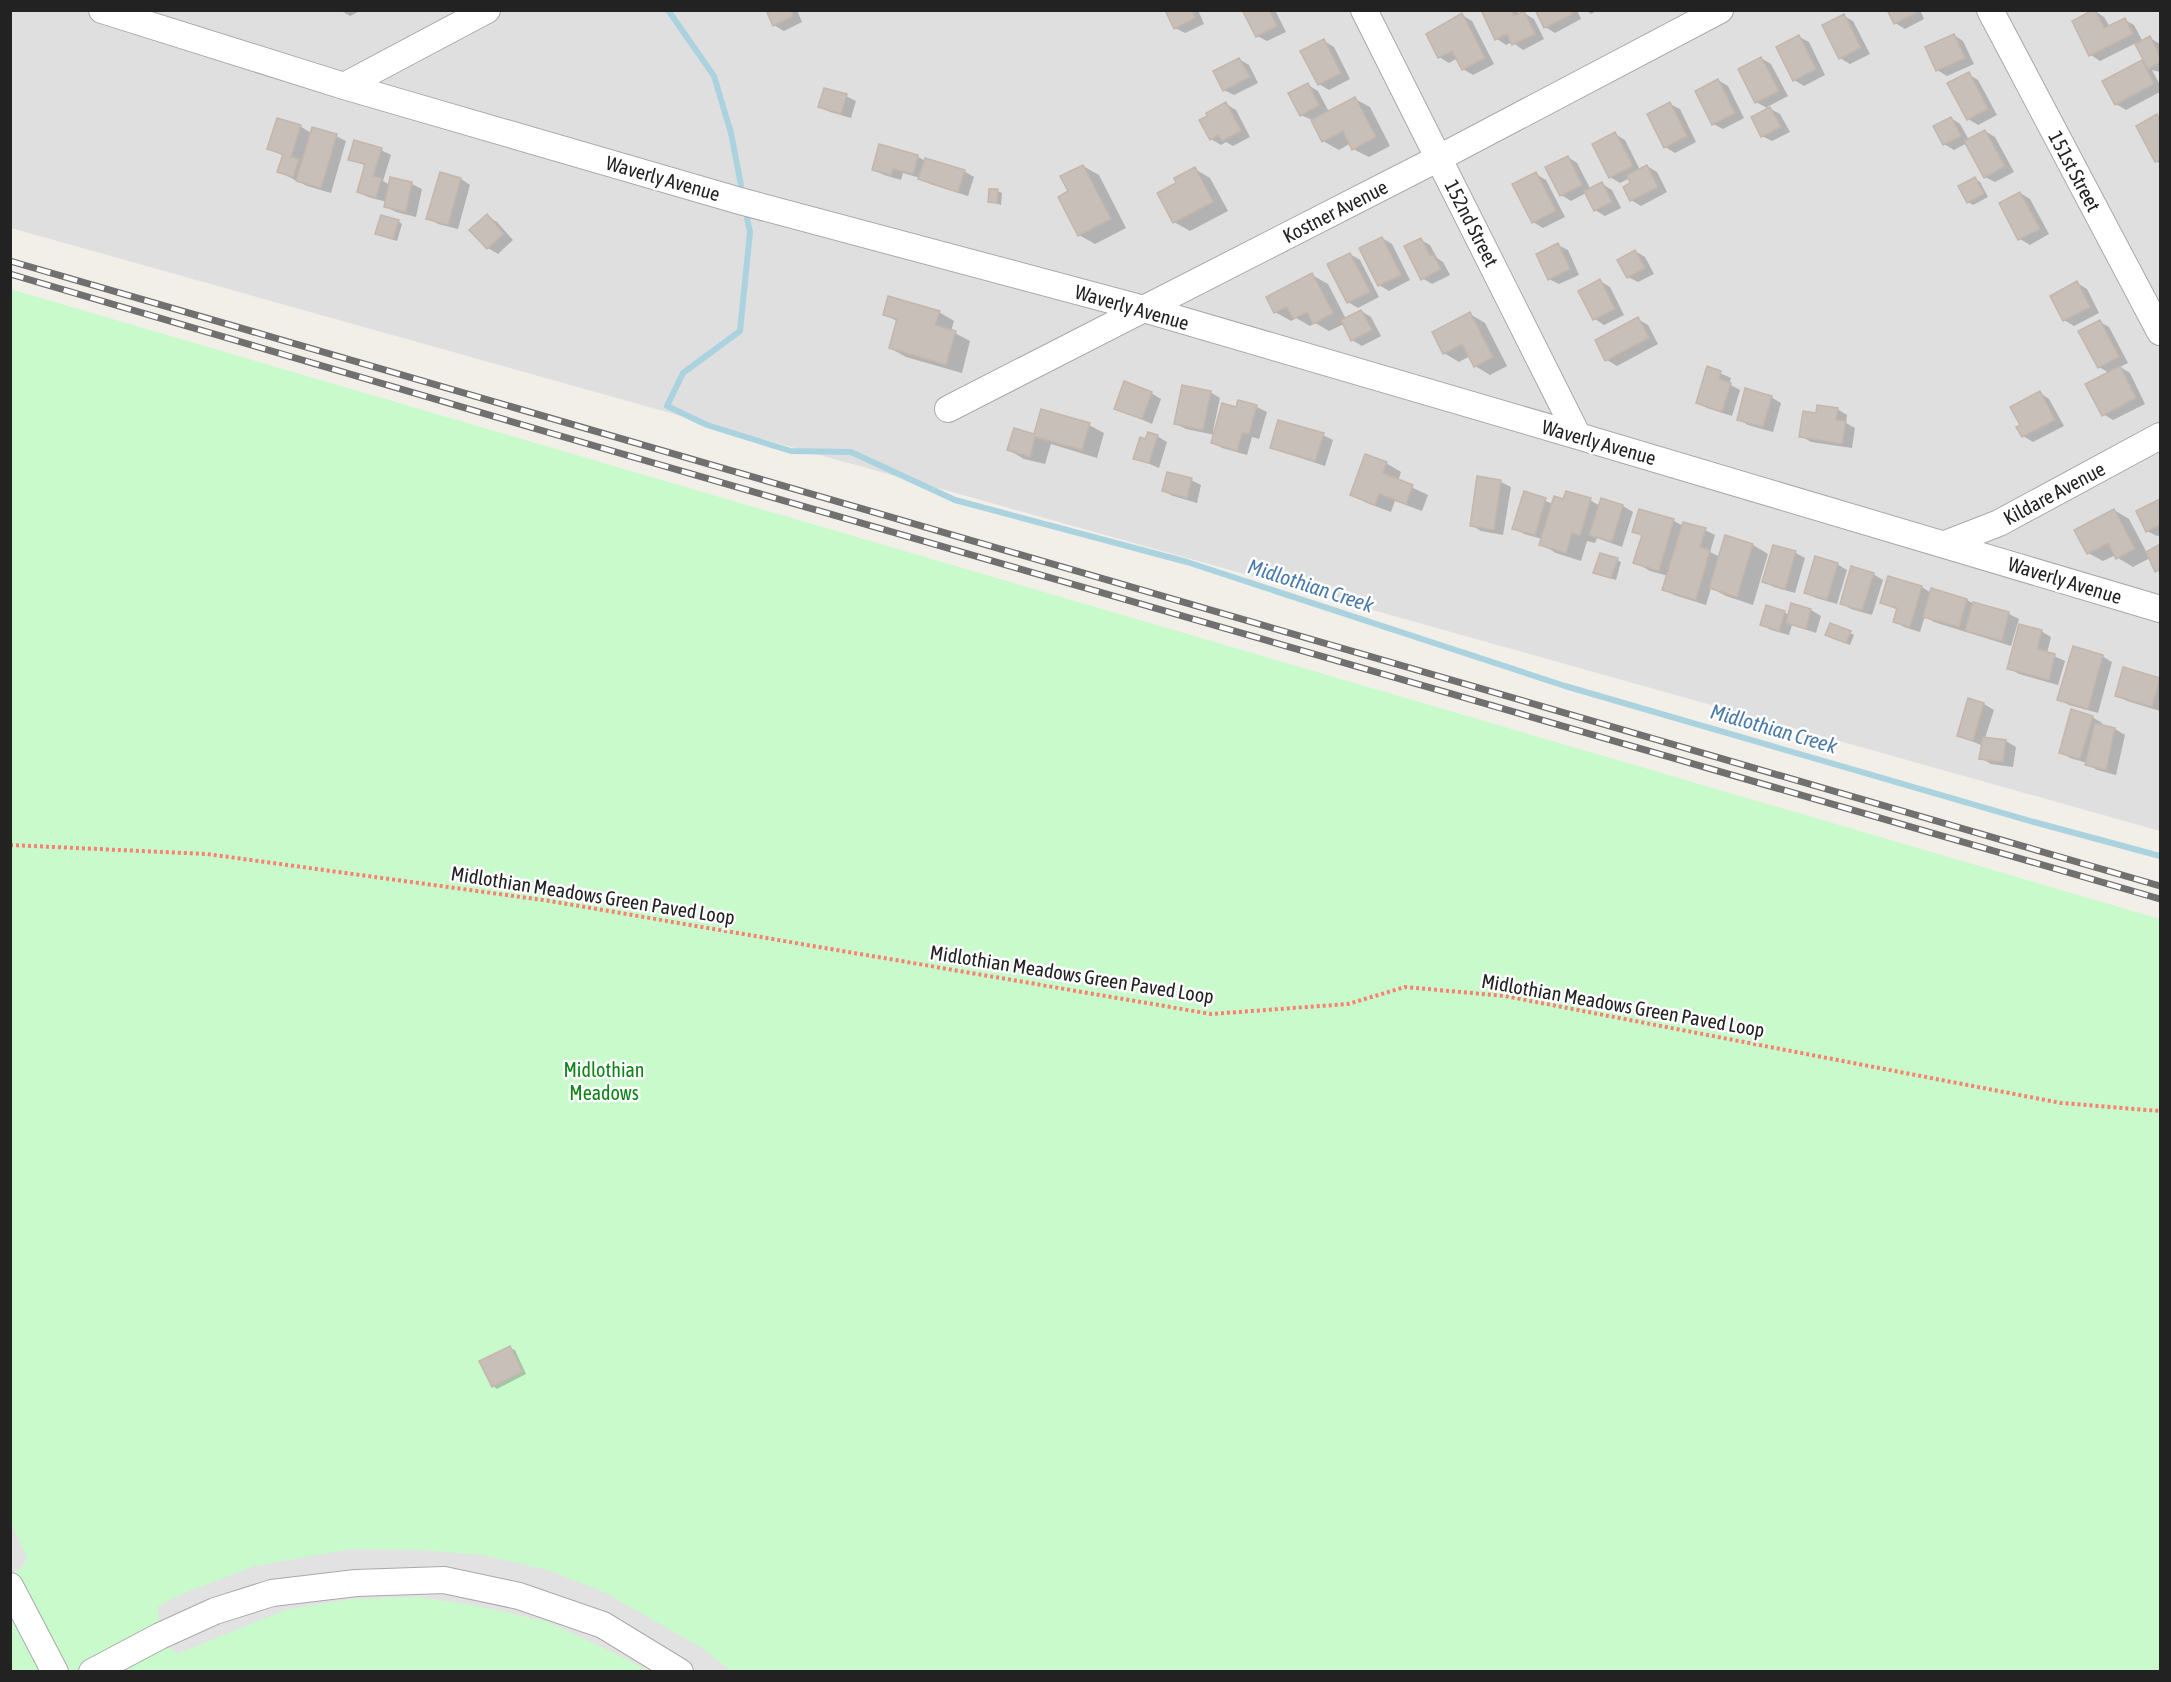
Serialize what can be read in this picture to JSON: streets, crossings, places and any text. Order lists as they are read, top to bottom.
{
  "streets": {
    "street": [
      "151st Street",
      "Waverly Avenue",
      "Kostner Avenue",
      "152nd Street",
      "Kildare Avenue"
    ],
    "path": ["Midlothian Meadows Green Paved Loop"]
  },
  "crossings": [
    ["Waverly Avenue", "Kostner Avenue"],
    ["Waverly Avenue", "152nd Street"],
    ["Waverly Avenue", "Kildare Avenue"],
    ["Kostner Avenue", "152nd Street"]
  ],
  "water": ["Midlothian Creek"],
  "parks": ["Midlothian Meadows"]
}
